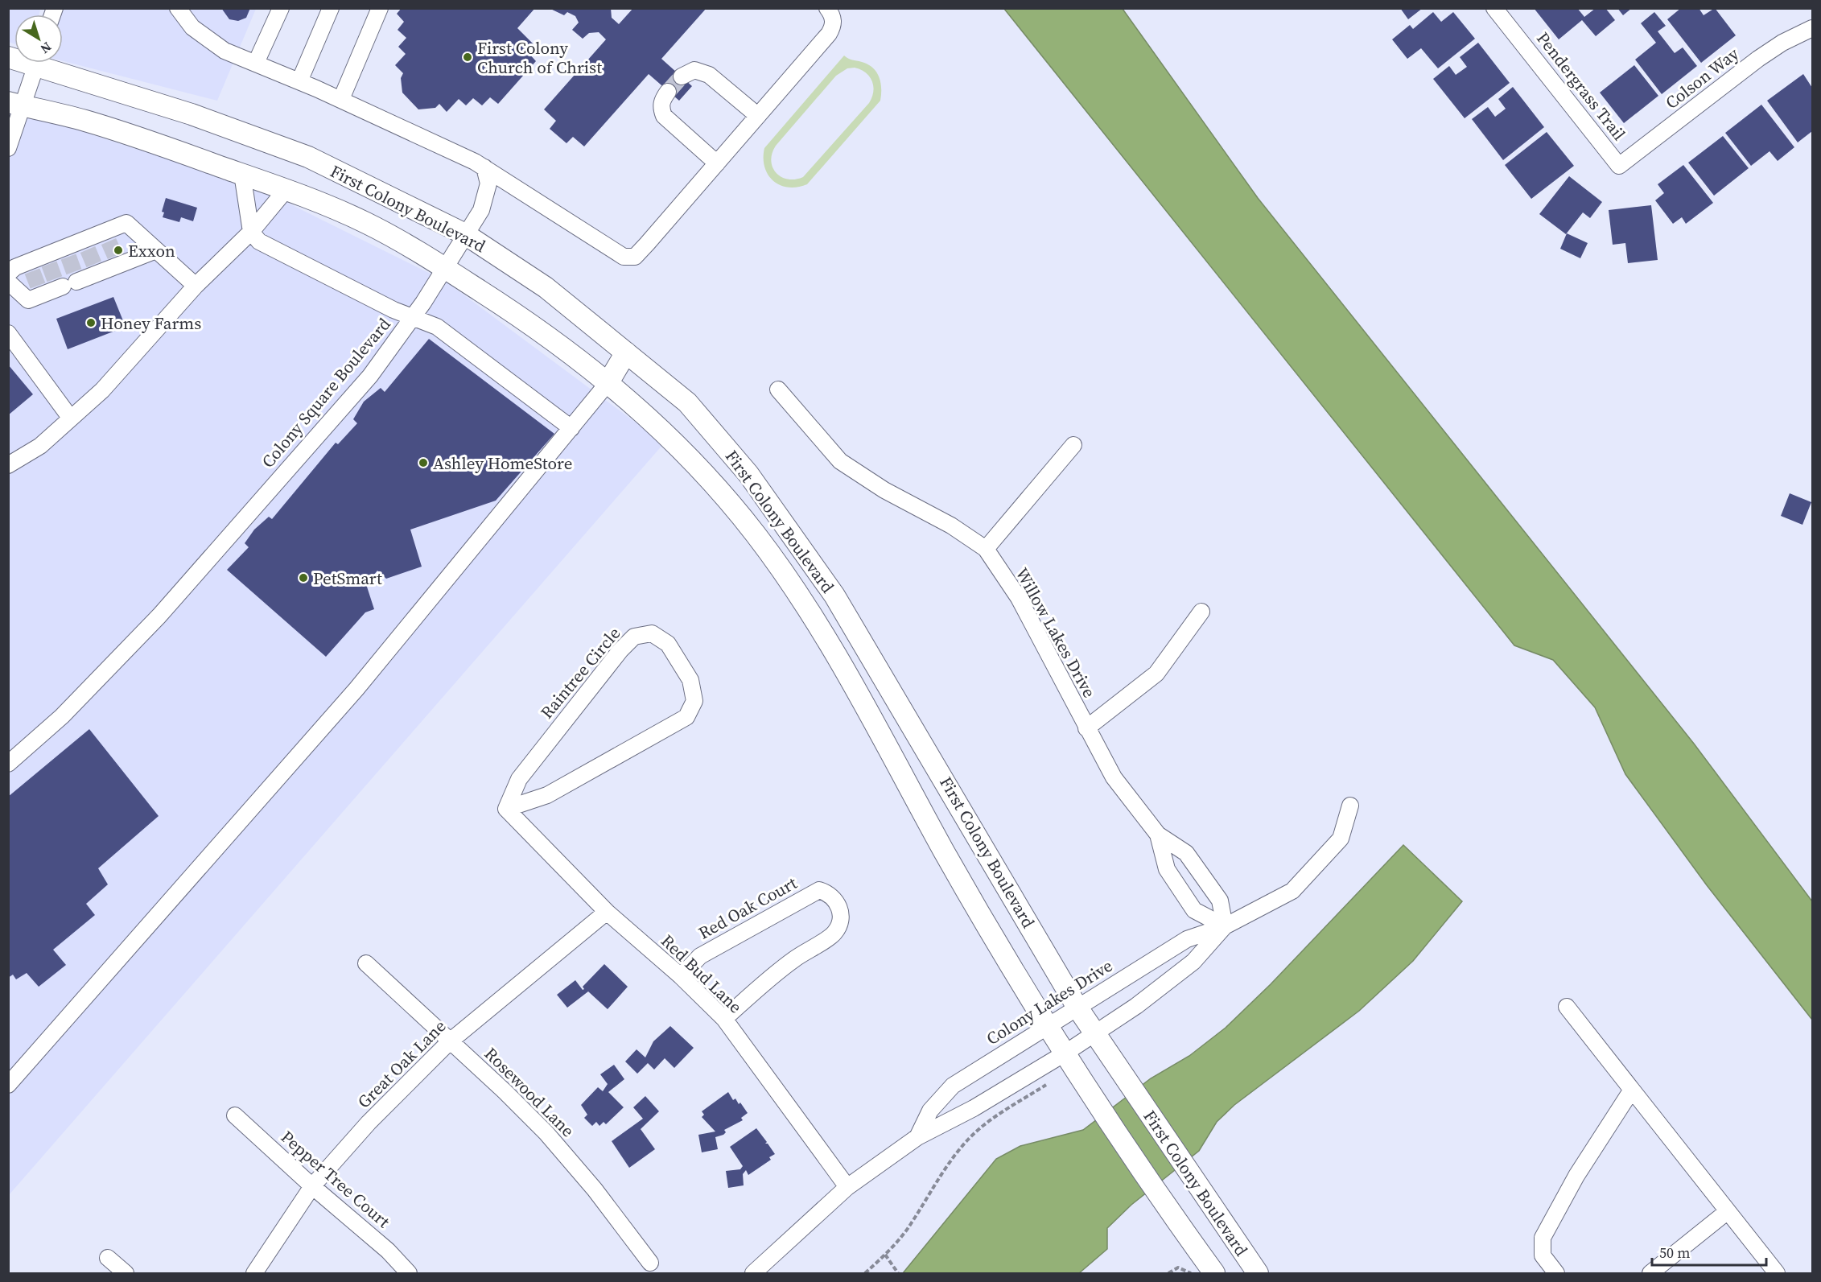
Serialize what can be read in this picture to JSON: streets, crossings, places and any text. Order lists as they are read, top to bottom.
{
  "streets": {
    "main road": ["First Colony Boulevard"],
    "street": [
      "Colson Way",
      "Pendergrass Trail",
      "Colony Square Boulevard",
      "Willow Lakes Drive",
      "Raintree Circle",
      "Red Oak Court",
      "Red Bud Lane",
      "Colony Lakes Drive",
      "Great Oak Lane",
      "Rosewood Lane",
      "Pepper Tree Court"
    ]
  },
  "crossings": [
    ["Colson Way", "Pendergrass Trail"],
    ["First Colony Boulevard", "Colony Square Boulevard"],
    ["First Colony Boulevard", "Colony Lakes Drive"],
    ["Willow Lakes Drive", "Colony Lakes Drive"],
    ["Raintree Circle", "Red Bud Lane"],
    ["Red Oak Court", "Red Bud Lane"],
    ["Red Bud Lane", "Colony Lakes Drive"],
    ["Red Bud Lane", "Great Oak Lane"],
    ["Great Oak Lane", "Rosewood Lane"],
    ["Great Oak Lane", "Pepper Tree Court"]
  ],
  "places": [
    "First Colony Church of Christ",
    "Exxon",
    "Honey Farms",
    "Ashley HomeStore",
    "PetSmart"
  ],
  "scale_bar": "50 m",
  "north": "bottom right"
}
